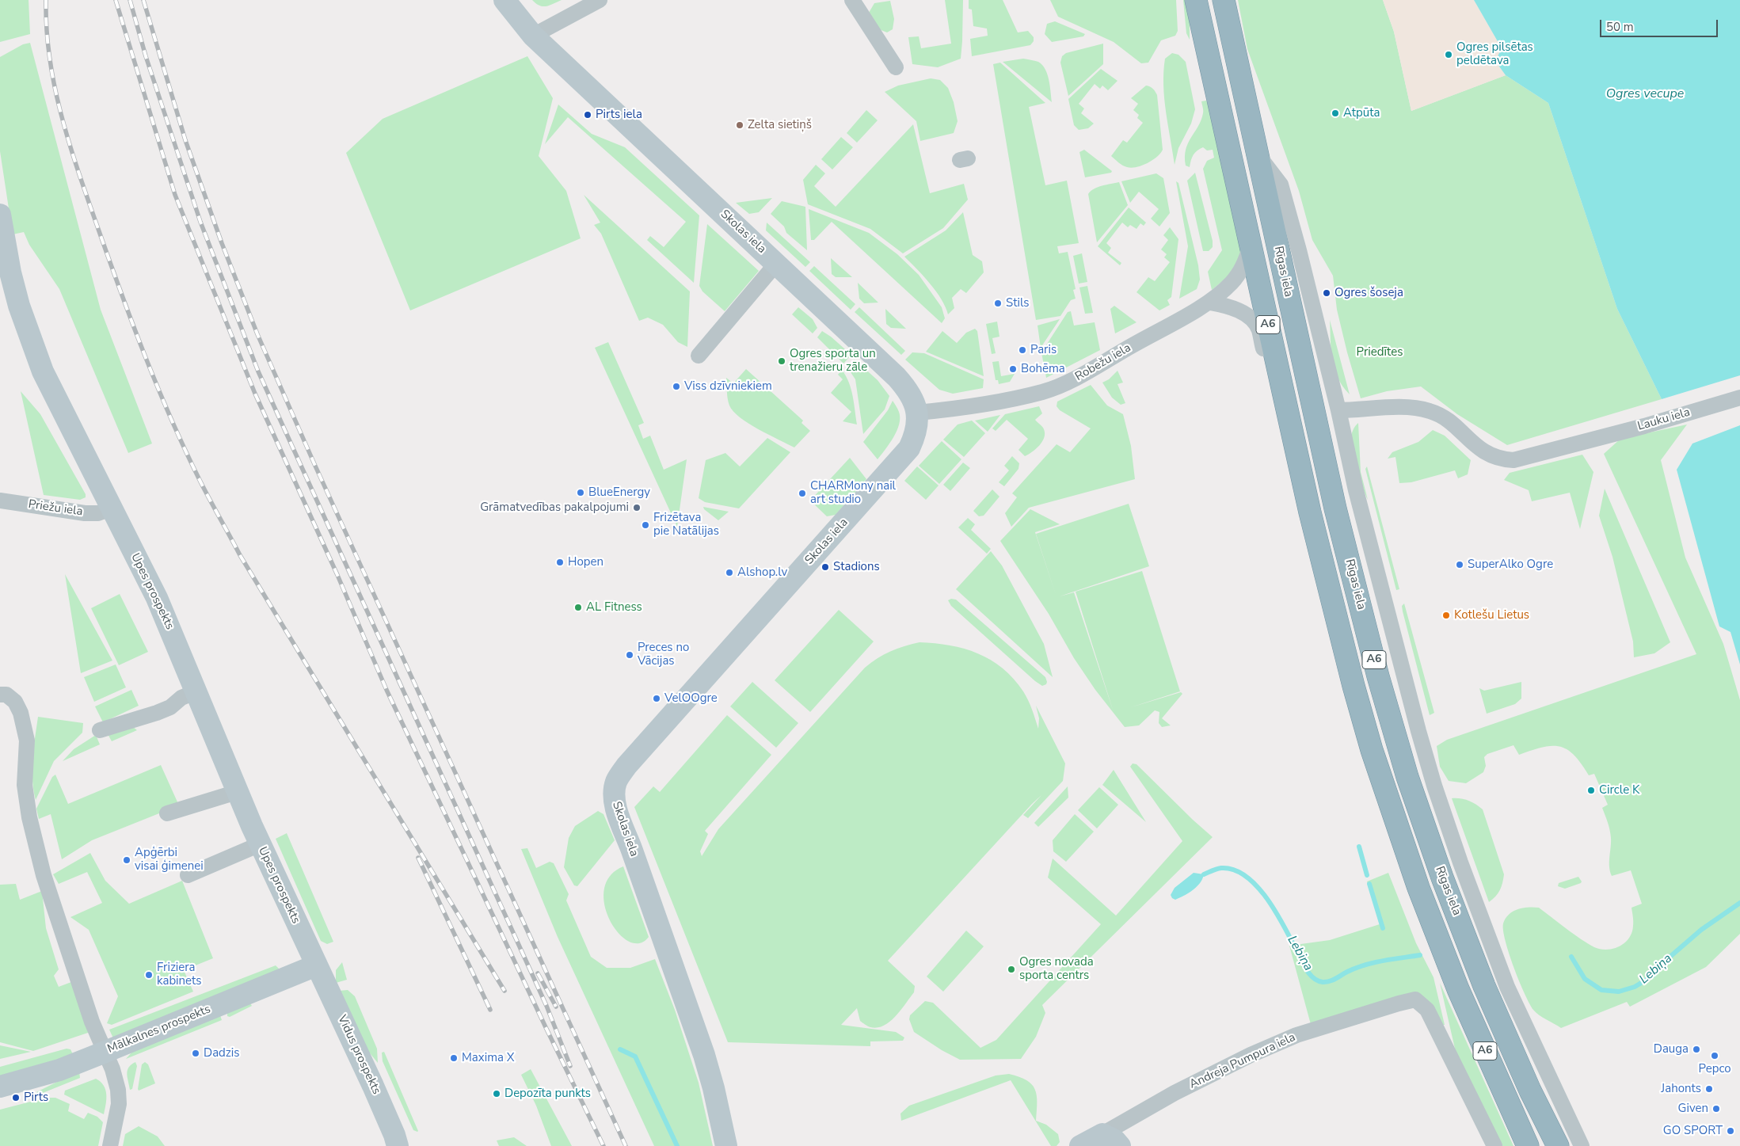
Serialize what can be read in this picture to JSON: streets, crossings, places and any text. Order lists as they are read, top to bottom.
{
  "streets": {
    "highway": ["Rīgas iela", "A6"],
    "main road": [
      "Skolas iela",
      "Upes prospekts",
      "Mālkalnes prospekts",
      "Vidus prospekts",
      "Andreja Pumpura iela"
    ],
    "street": ["Robežu iela", "Lauku iela", "Priežu iela"]
  },
  "crossings": [
    ["Skolas iela", "Robežu iela"],
    ["A6", "Robežu iela"],
    ["Priežu iela", "Upes prospekts"],
    ["Upes prospekts", "Mālkalnes prospekts"],
    ["Upes prospekts", "Vidus prospekts"],
    ["Mālkalnes prospekts", "Vidus prospekts"]
  ],
  "water": ["Ogres vecupe", "Lebiņa"],
  "parks": ["Priedītes"],
  "places": [
    "Ogres pilsētas peldētava",
    "Atpūta",
    "Pirts iela",
    "Zelta sietiņš",
    "Ogres šoseja",
    "Stils",
    "Paris",
    "Ogres sporta un trenažieru zāle",
    "Bohēma",
    "Viss dzīvniekiem",
    "BlueEnergy",
    "CHARMony nail art studio",
    "Grāmatvedības pakalpojumi",
    "Frizētava pie Natālijas",
    "Hopen",
    "SuperAlko Ogre",
    "Stadions",
    "Alshop.lv",
    "AL Fitness",
    "Kotlešu Lietus",
    "Preces no Vācijas",
    "VelOOgre",
    "Circle K",
    "Apģērbi visai ģimenei",
    "Ogres novada sporta centrs",
    "Friziera kabinets",
    "Dauga",
    "Dadzis",
    "Pepco",
    "Maxima X",
    "Jahonts",
    "Depozīta punkts",
    "Pirts",
    "Given",
    "GO SPORT"
  ],
  "scale_bar": "50 m"
}
